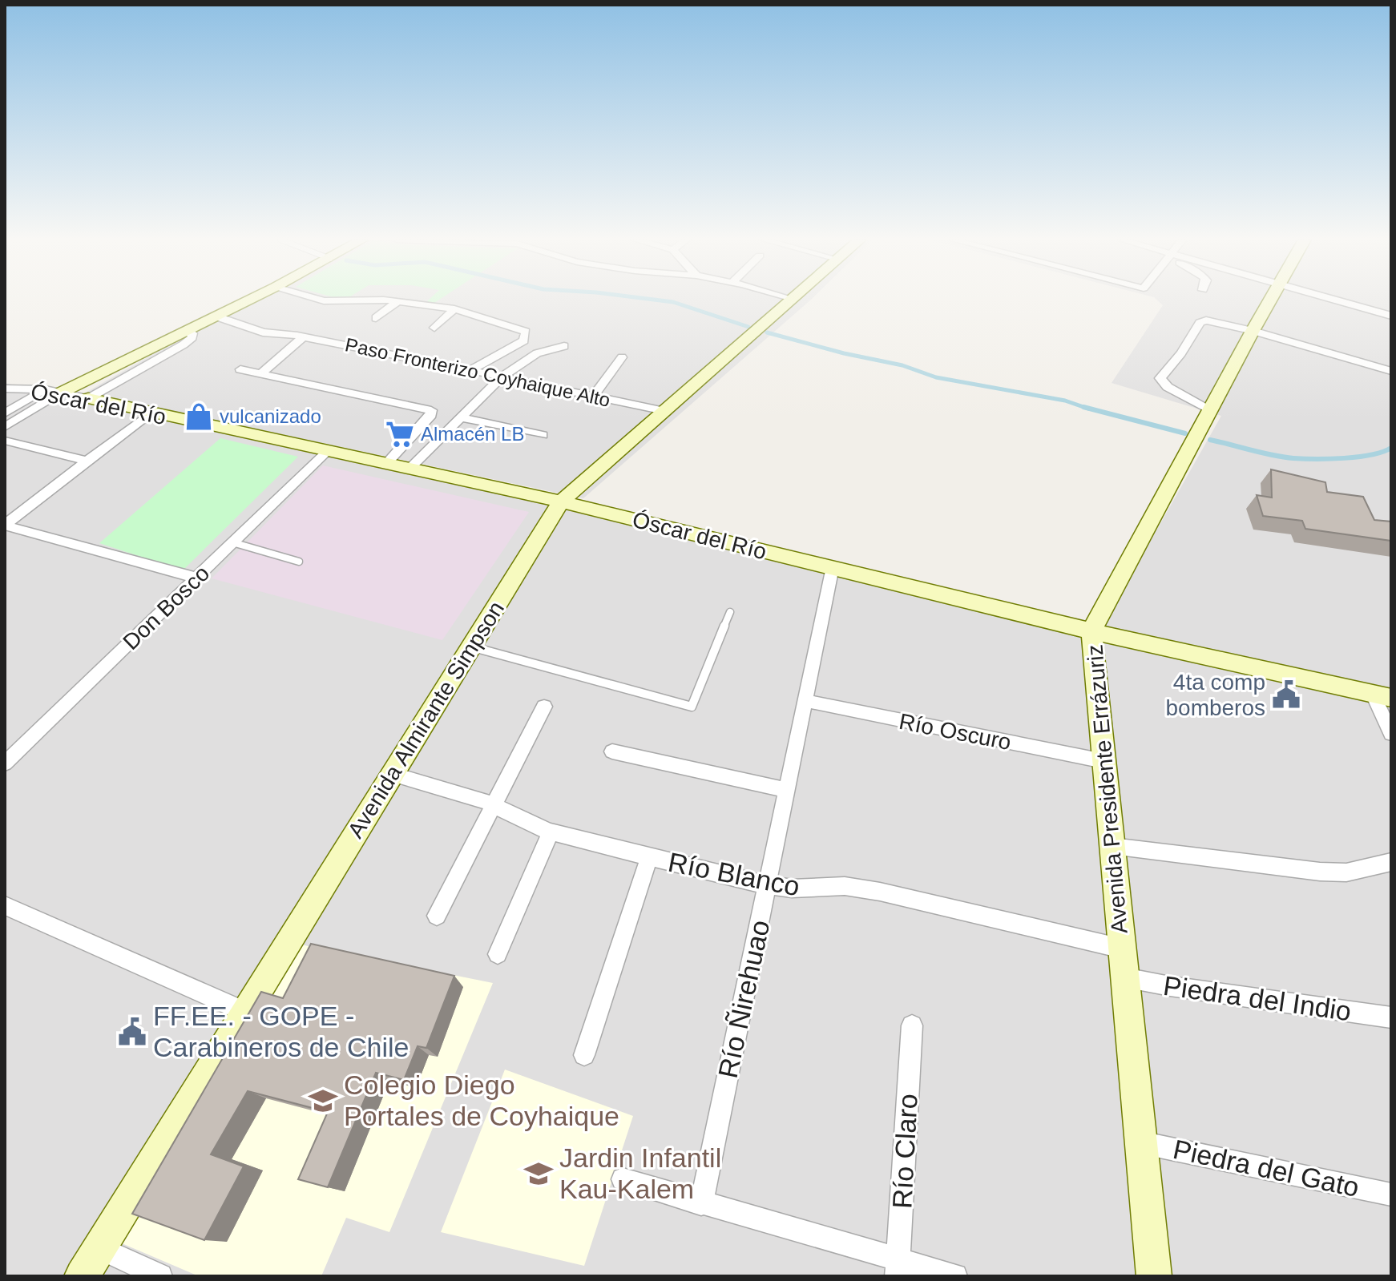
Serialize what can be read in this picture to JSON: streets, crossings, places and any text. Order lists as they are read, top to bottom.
{
  "streets": {
    "street": [
      "Paso Fronterizo Coyhaique Alto",
      "Óscar del Río",
      "Don Bosco",
      "Avenida Almirante Simpson",
      "Río Oscuro",
      "Avenida Presidente Errázuriz",
      "Río Blanco",
      "Piedra del Indio",
      "Río Ñirehuao",
      "Río Claro",
      "Piedra del Gato"
    ]
  },
  "crossings": [
    ["Paso Fronterizo Coyhaique Alto", "Avenida Almirante Simpson"],
    ["Óscar del Río", "Don Bosco"],
    ["Óscar del Río", "Avenida Almirante Simpson"],
    ["Óscar del Río", "Avenida Presidente Errázuriz"],
    ["Óscar del Río", "Río Ñirehuao"],
    ["Avenida Almirante Simpson", "Río Blanco"],
    ["Río Oscuro", "Avenida Presidente Errázuriz"],
    ["Río Oscuro", "Río Ñirehuao"],
    ["Avenida Presidente Errázuriz", "Río Blanco"],
    ["Avenida Presidente Errázuriz", "Piedra del Indio"],
    ["Avenida Presidente Errázuriz", "Piedra del Gato"],
    ["Río Blanco", "Río Ñirehuao"]
  ],
  "places": {
    "shop": ["vulcanizado"],
    "supermarket": ["Almacén LB"],
    "public building": ["4ta comp bomberos", "FF.EE. - GOPE - Carabineros de Chile"],
    "school or university": ["Colegio Diego Portales de Coyhaique", "Jardin Infantil Kau-Kalem"]
  }
}
